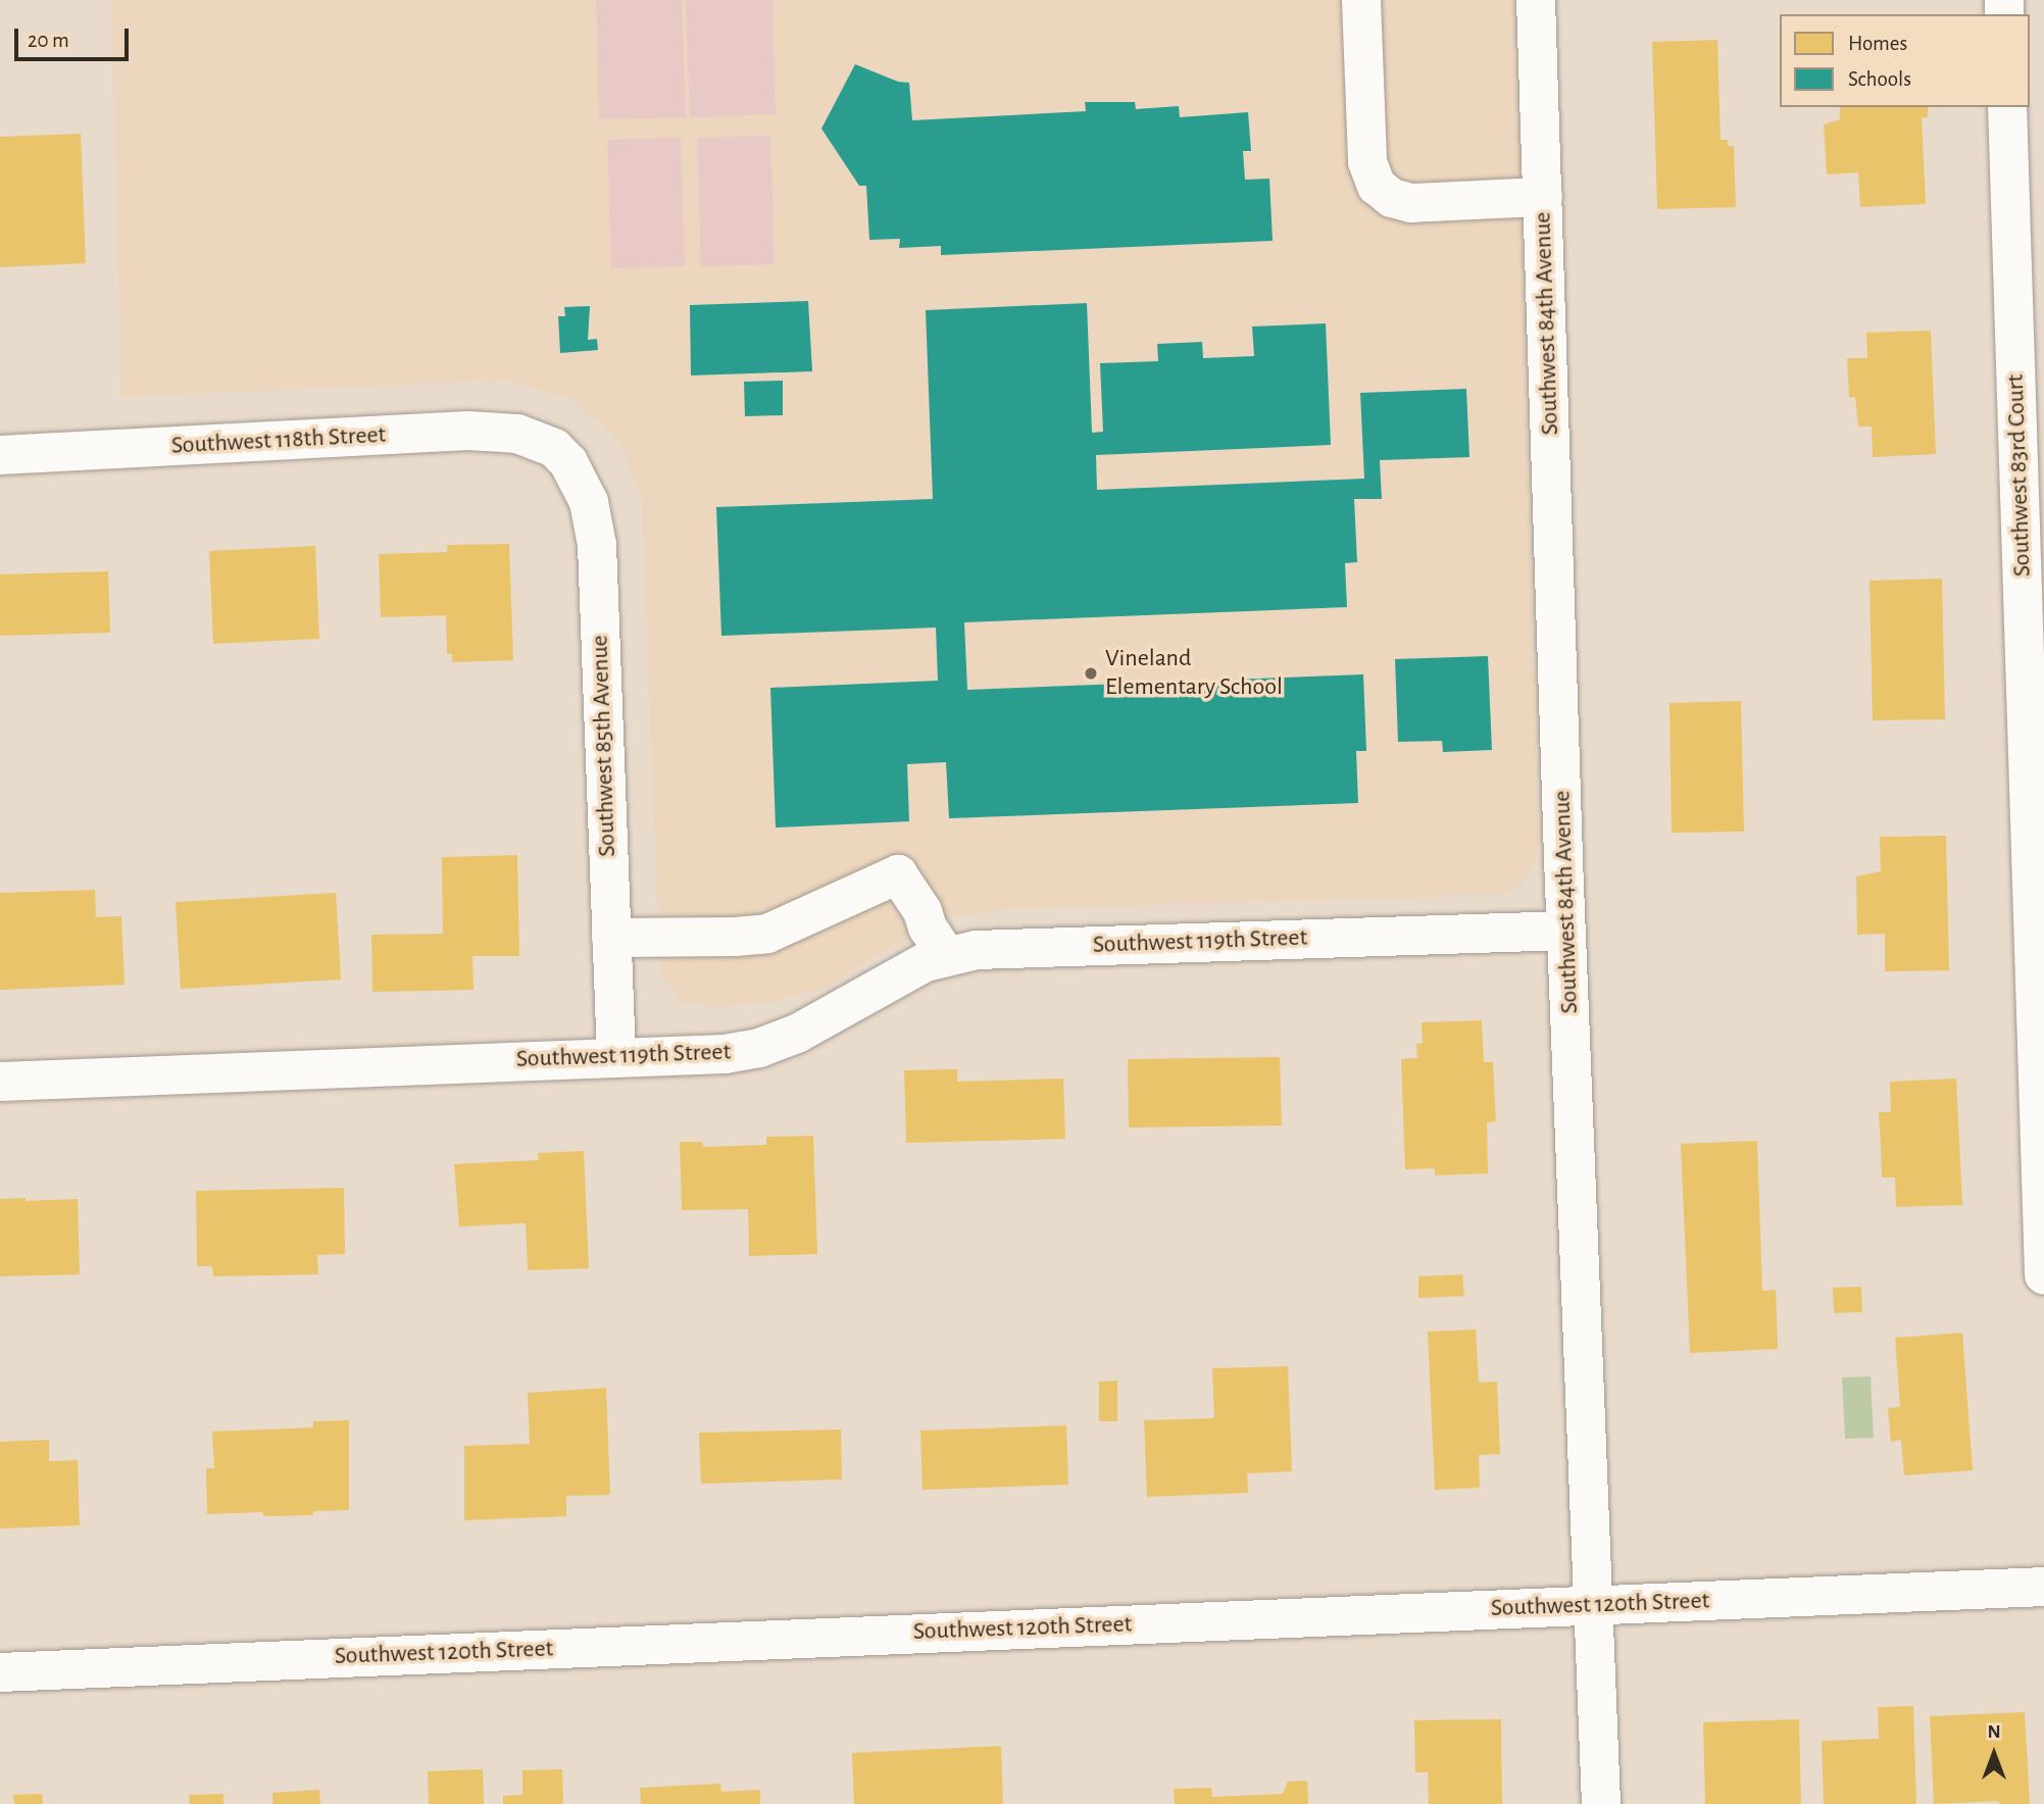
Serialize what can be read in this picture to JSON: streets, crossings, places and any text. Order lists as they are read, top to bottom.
{
  "streets": {
    "street": [
      "Southwest 84th Avenue",
      "Southwest 118th Street",
      "Southwest 83rd Court",
      "Southwest 85th Avenue",
      "Southwest 119th Street",
      "Southwest 120th Street"
    ]
  },
  "crossings": [
    ["Southwest 84th Avenue", "Southwest 119th Street"],
    ["Southwest 84th Avenue", "Southwest 120th Street"],
    ["Southwest 118th Street", "Southwest 85th Avenue"],
    ["Southwest 85th Avenue", "Southwest 119th Street"]
  ],
  "places": ["Vineland Elementary School"],
  "legend": ["Homes", "Schools"],
  "scale_bar": "20 m",
  "north": "top"
}
